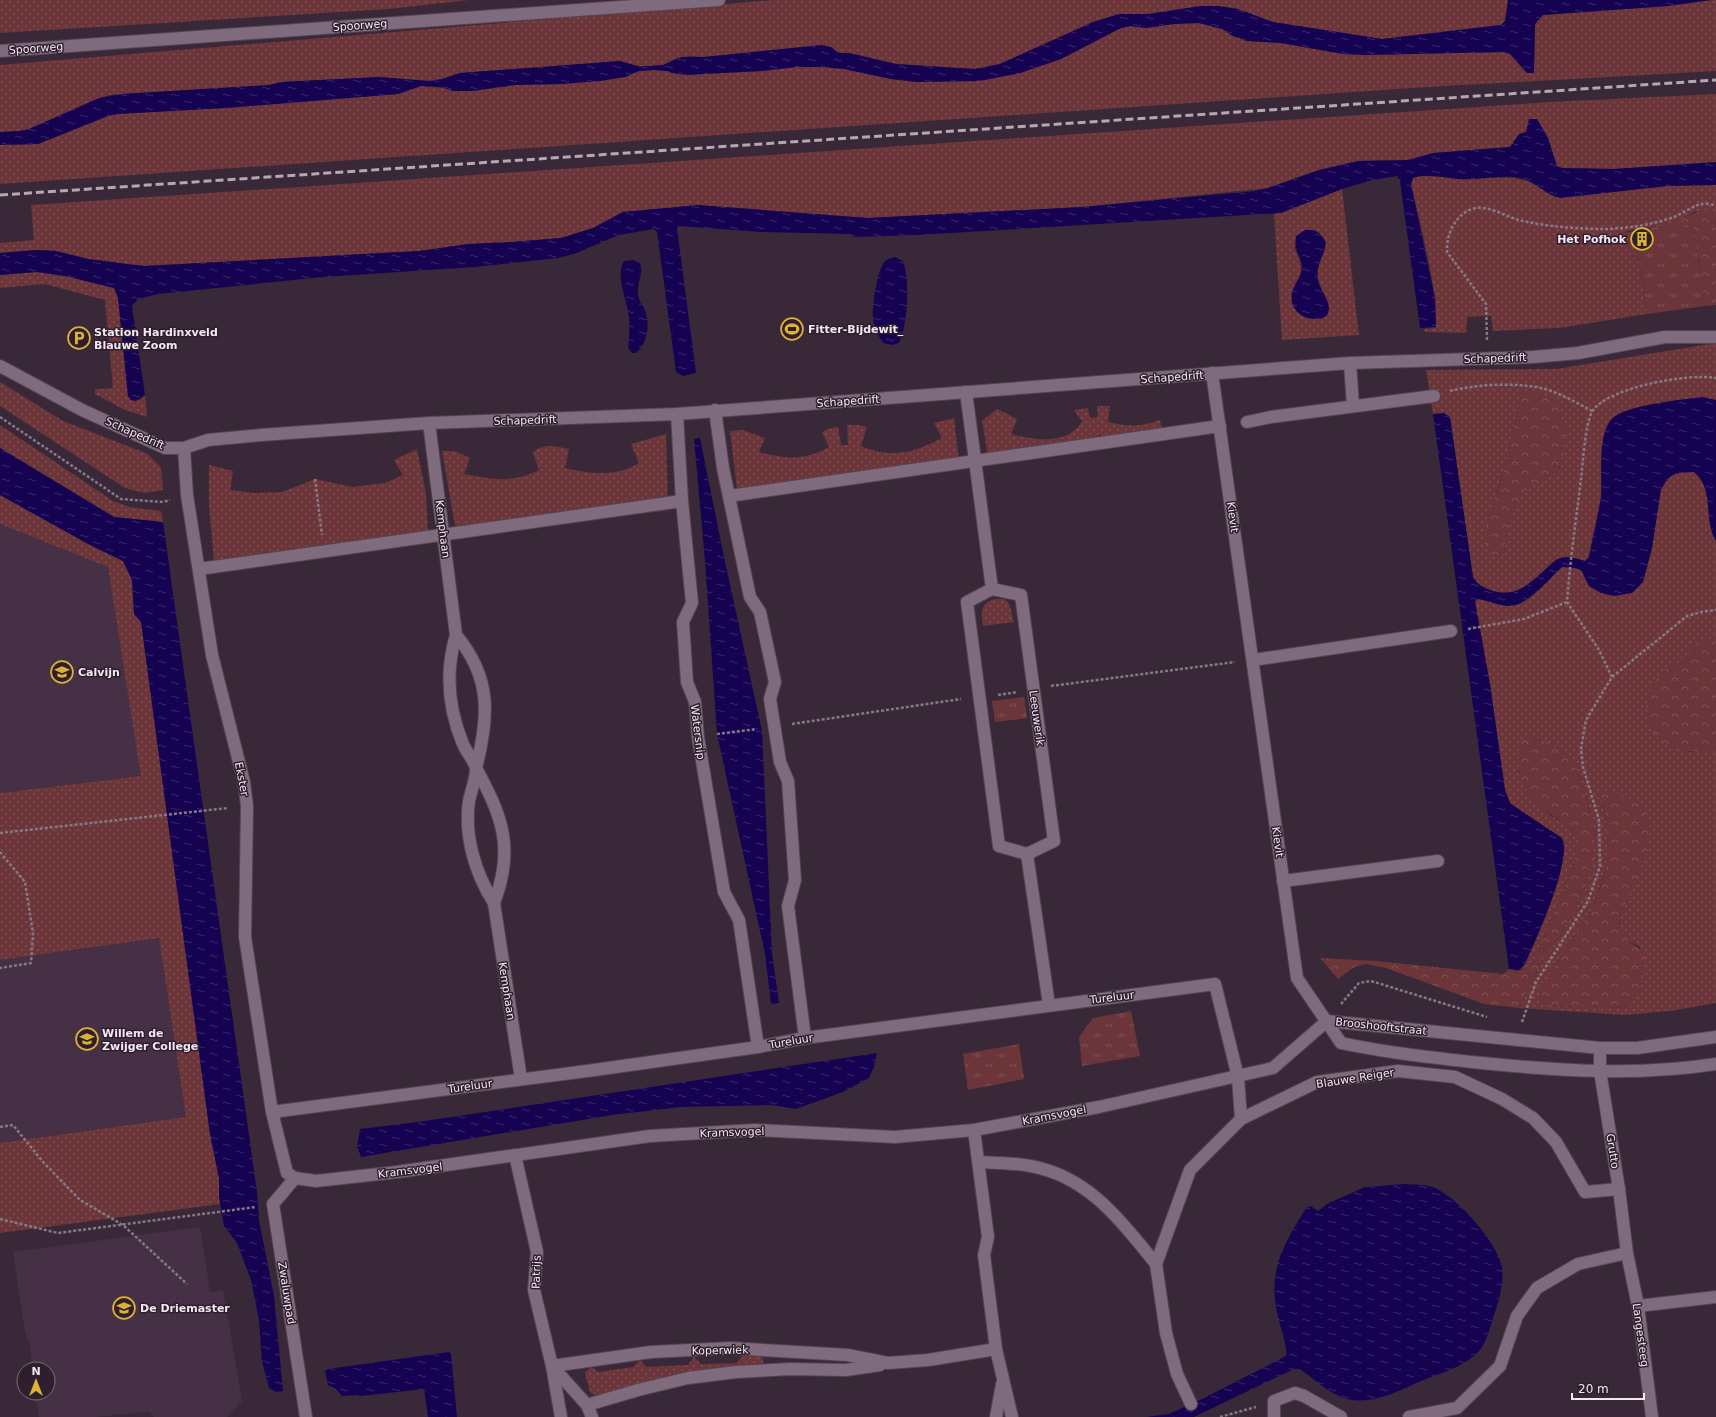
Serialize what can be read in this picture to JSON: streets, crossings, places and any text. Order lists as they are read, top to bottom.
{
  "streets": {
    "street": [
      "Spoorweg",
      "Schapedrift",
      "Kievit",
      "Kemphaan",
      "Leeuwerik",
      "Watersnip",
      "Ekster",
      "Tureluur",
      "Brooshooftstraat",
      "Blauwe Reiger",
      "Kramsvogel",
      "Grutto",
      "Patrijs",
      "Zwaluwpad",
      "Langesteeg",
      "Koperwiek"
    ]
  },
  "crossings": [
    ["Schapedrift", "Kievit"],
    ["Schapedrift", "Kemphaan"],
    ["Schapedrift", "Watersnip"],
    ["Schapedrift", "Ekster"],
    ["Kievit", "Brooshooftstraat"],
    ["Kemphaan", "Tureluur"],
    ["Watersnip", "Tureluur"],
    ["Ekster", "Tureluur"],
    ["Tureluur", "Kramsvogel"],
    ["Brooshooftstraat", "Grutto"],
    ["Blauwe Reiger", "Grutto"],
    ["Kramsvogel", "Patrijs"],
    ["Kramsvogel", "Zwaluwpad"],
    ["Grutto", "Langesteeg"],
    ["Patrijs", "Koperwiek"]
  ],
  "places": {
    "building": ["Het Pofhok"],
    "sports": ["Fitter-Bijdewit_"],
    "parking": ["Station Hardinxveld Blauwe Zoom"],
    "school or university": ["Calvijn", "Willem de Zwijger College", "De Driemaster"]
  },
  "scale_bar": "20 m",
  "north": "top"
}
